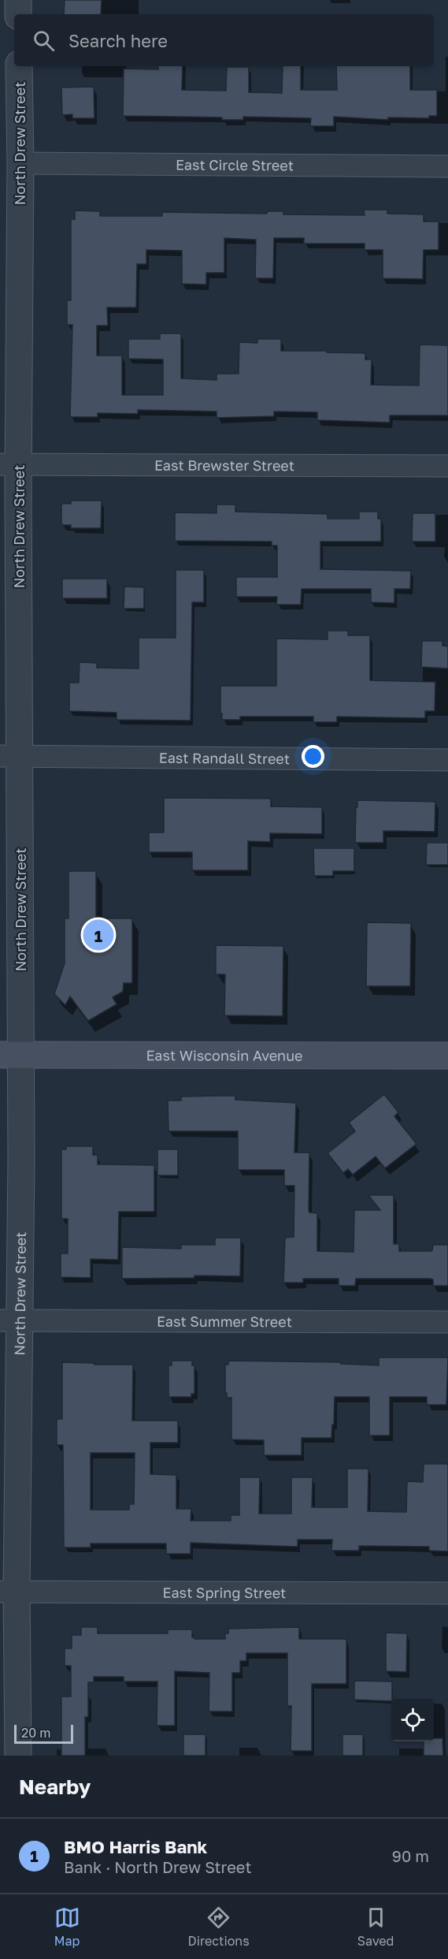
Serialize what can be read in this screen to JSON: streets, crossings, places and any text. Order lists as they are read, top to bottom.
{
  "streets": {
    "main road": ["East Wisconsin Avenue"],
    "street": [
      "North Drew Street",
      "East Circle Street",
      "East Brewster Street",
      "East Randall Street",
      "East Summer Street",
      "East Spring Street"
    ]
  },
  "crossings": [
    ["North Drew Street", "East Circle Street"],
    ["North Drew Street", "East Brewster Street"],
    ["North Drew Street", "East Randall Street"],
    ["North Drew Street", "East Wisconsin Avenue"],
    ["North Drew Street", "East Summer Street"],
    ["North Drew Street", "East Spring Street"]
  ],
  "scale_bar": "20 m",
  "page": {
    "search": "Search here",
    "pins": "1",
    "scale": "20 m",
    "heading": "Nearby",
    "list": [
      {
        "mark": "1",
        "name": "BMO Harris Bank",
        "note": "Bank · North Drew Street",
        "value": "90 m"
      }
    ],
    "nav": ["Map", "Directions", "Saved"]
  }
}
